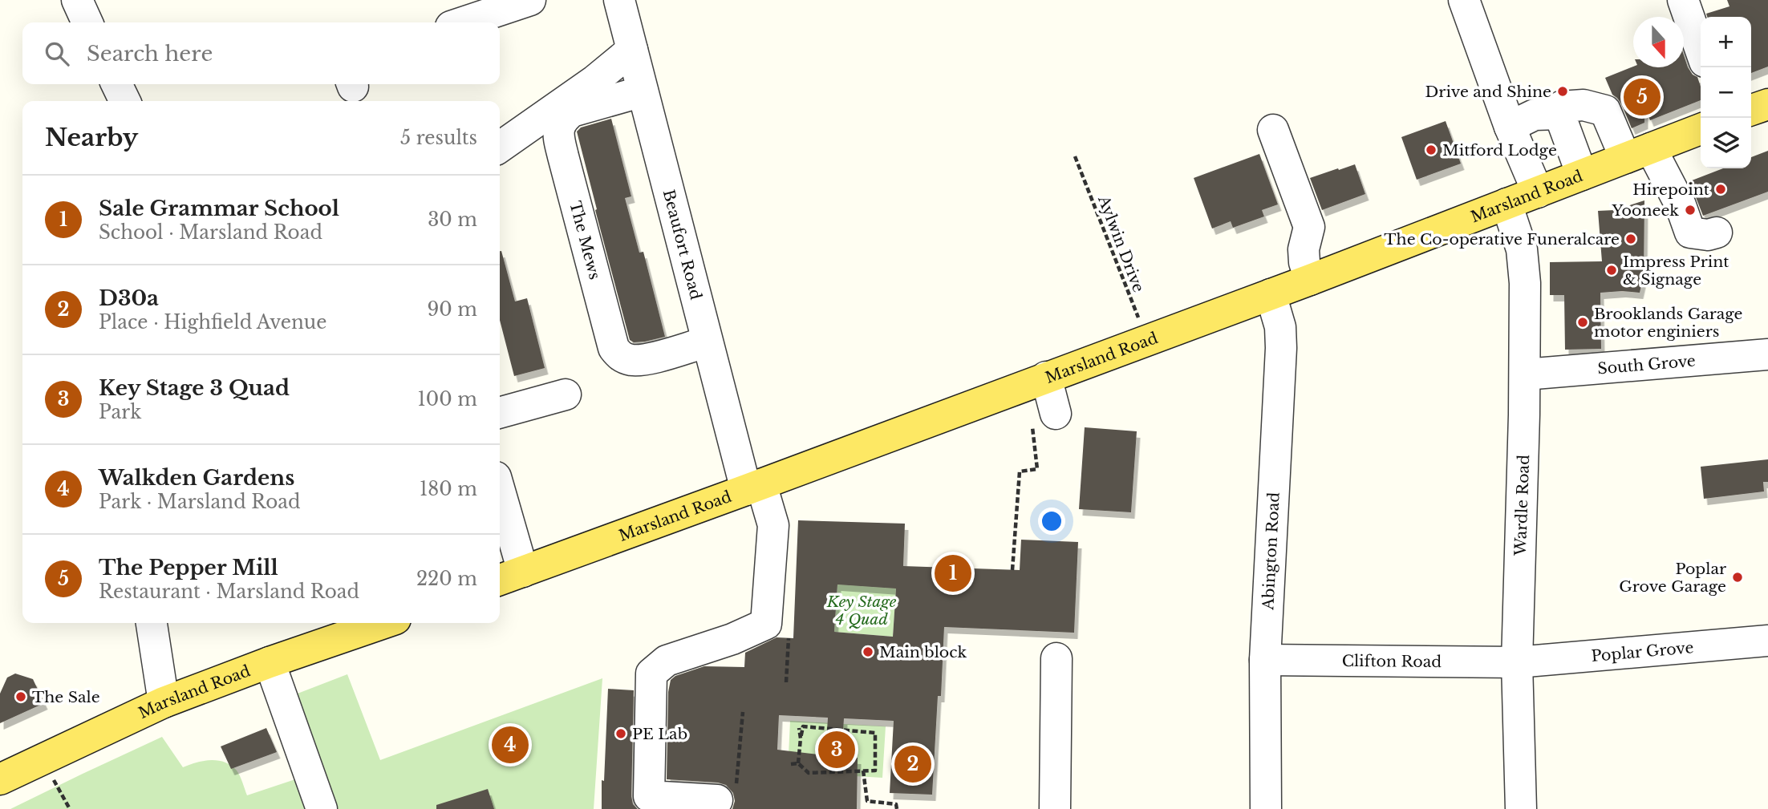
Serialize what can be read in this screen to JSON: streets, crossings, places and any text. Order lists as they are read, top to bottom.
{
  "streets": {
    "main road": ["Marsland Road"],
    "street": [
      "The Mews",
      "Beaufort Road",
      "South Grove",
      "Wardle Road",
      "Abington Road",
      "Poplar Grove",
      "Clifton Road"
    ],
    "path": ["Aylwin Drive"]
  },
  "crossings": [
    ["Marsland Road", "Aylwin Drive"],
    ["Marsland Road", "Beaufort Road"],
    ["Marsland Road", "Wardle Road"],
    ["Marsland Road", "Abington Road"],
    ["The Mews", "Beaufort Road"],
    ["South Grove", "Wardle Road"],
    ["Wardle Road", "Poplar Grove"],
    ["Wardle Road", "Clifton Road"],
    ["Abington Road", "Clifton Road"],
    ["Poplar Grove", "Clifton Road"]
  ],
  "parks": ["Key Stage 4 Quad"],
  "places": [
    "Drive and Shine",
    "Mitford Lodge",
    "Hirepoint",
    "Yooneek",
    "The Co-operative Funeralcare",
    "Impress Print & Signage",
    "Brooklands Garage motor enginiers",
    "Poplar Grove Garage",
    "Main block",
    "The Sale",
    "PE Lab"
  ],
  "north": "bottom",
  "page": {
    "map_buttons": ["+", "−"],
    "search": "Search here",
    "pins": [
      "5",
      "1",
      "4",
      "3",
      "2"
    ],
    "heading": ["Nearby", "5 results"],
    "list": [
      {
        "mark": "1",
        "name": "Sale Grammar School",
        "note": "School · Marsland Road",
        "value": "30 m"
      },
      {
        "mark": "2",
        "name": "D30a",
        "note": "Place · Highfield Avenue",
        "value": "90 m"
      },
      {
        "mark": "3",
        "name": "Key Stage 3 Quad",
        "note": "Park",
        "value": "100 m"
      },
      {
        "mark": "4",
        "name": "Walkden Gardens",
        "note": "Park · Marsland Road",
        "value": "180 m"
      },
      {
        "mark": "5",
        "name": "The Pepper Mill",
        "note": "Restaurant · Marsland Road",
        "value": "220 m"
      }
    ]
  }
}
